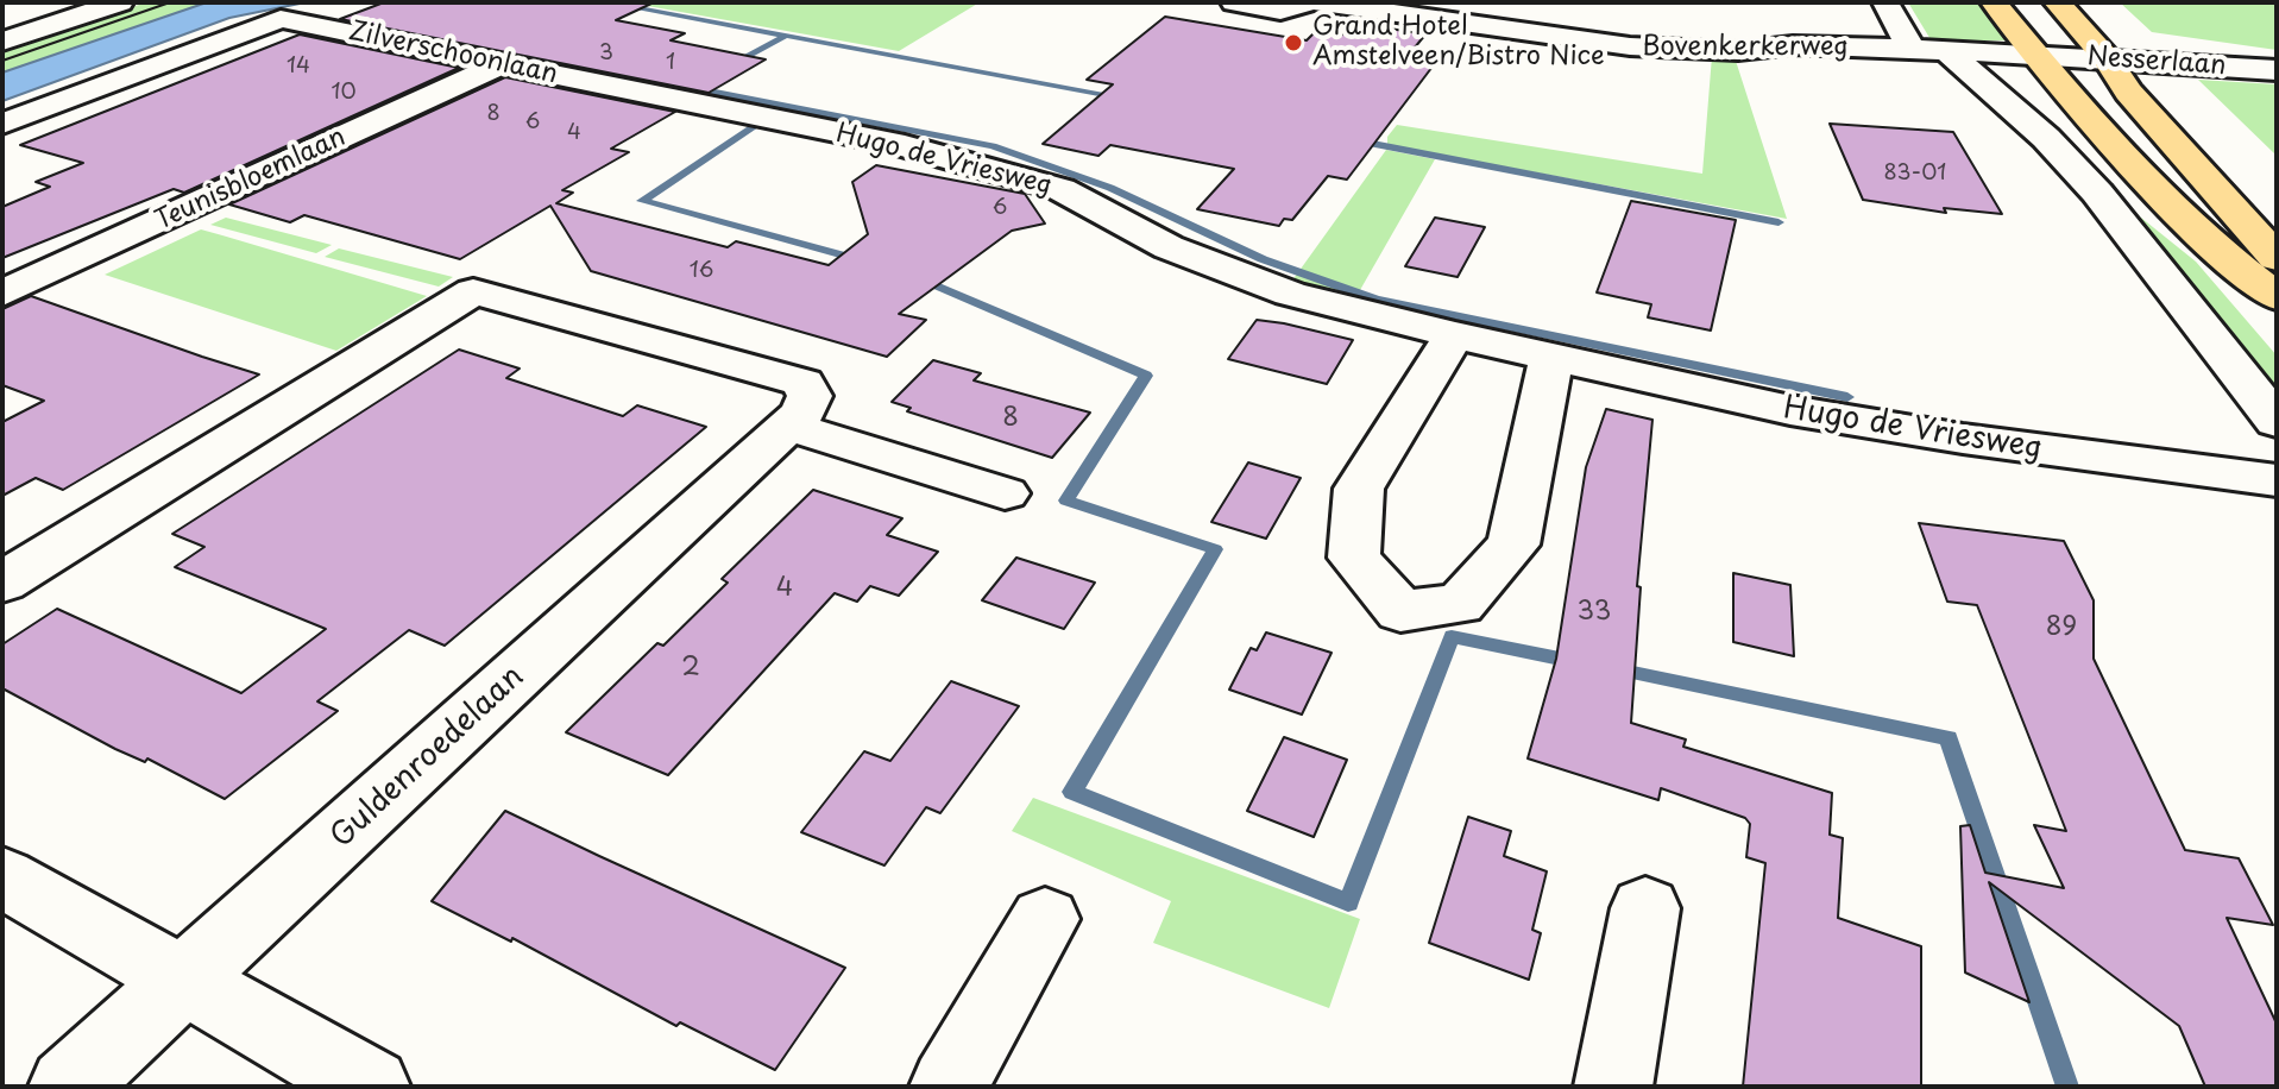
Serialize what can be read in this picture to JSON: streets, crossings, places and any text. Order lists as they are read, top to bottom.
{
  "streets": {
    "street": [
      "Bovenkerkerweg",
      "Zilverschoonlaan",
      "Nesserlaan",
      "Hugo de Vriesweg",
      "Teunisbloemlaan",
      "Guldenroedelaan"
    ]
  },
  "crossings": [
    ["Bovenkerkerweg", "Nesserlaan"],
    ["Zilverschoonlaan", "Hugo de Vriesweg"],
    ["Zilverschoonlaan", "Teunisbloemlaan"]
  ],
  "places": ["Grand Hotel Amstelveen/Bistro Nice"],
  "house_numbers": [
    "3",
    "1",
    "14",
    "10",
    "8",
    "6",
    "4",
    "83-01",
    "6",
    "16",
    "8",
    "4",
    "33",
    "89",
    "2"
  ]
}
